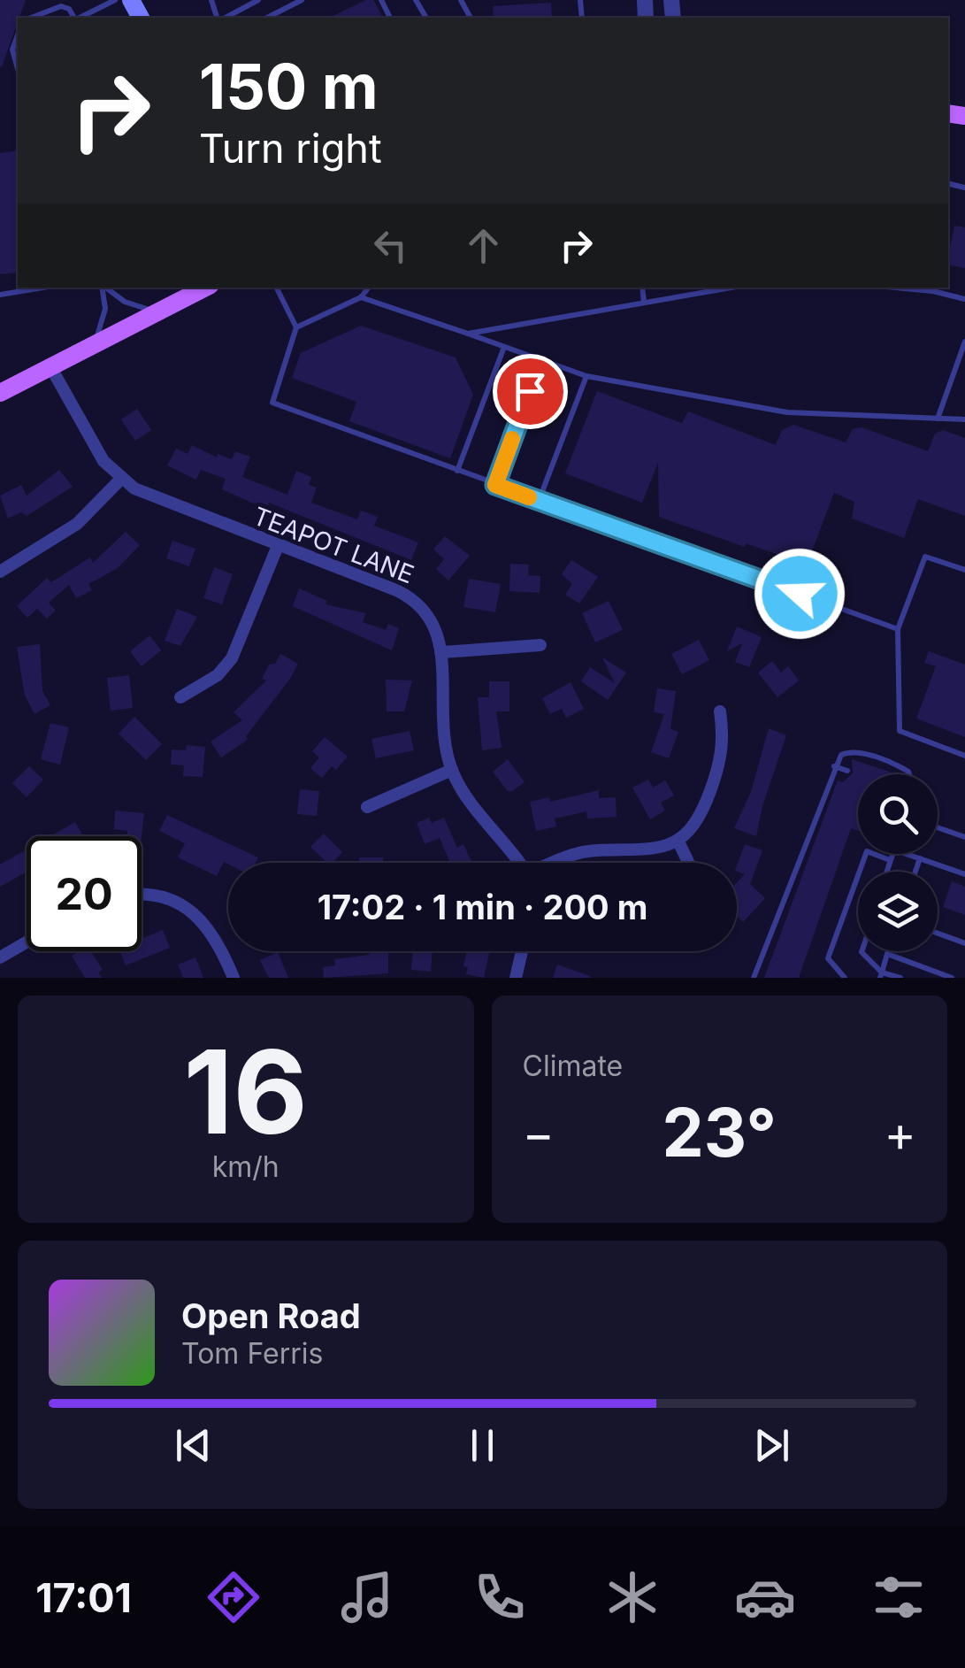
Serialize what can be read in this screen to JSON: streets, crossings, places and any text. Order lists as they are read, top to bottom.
{
  "streets": {
    "street": ["TEAPOT LANE"]
  },
  "page": {
    "turn": ["150 m", "Turn right"],
    "limit": "20",
    "trip": "17:02 · 1 min · 200 m",
    "tile": [
      ["16", "km/h"],
      "Climate"
    ],
    "heat": ["−", "23°", "+"],
    "song": ["Open Road", "Tom Ferris"],
    "tabs": "17:01"
  }
}
